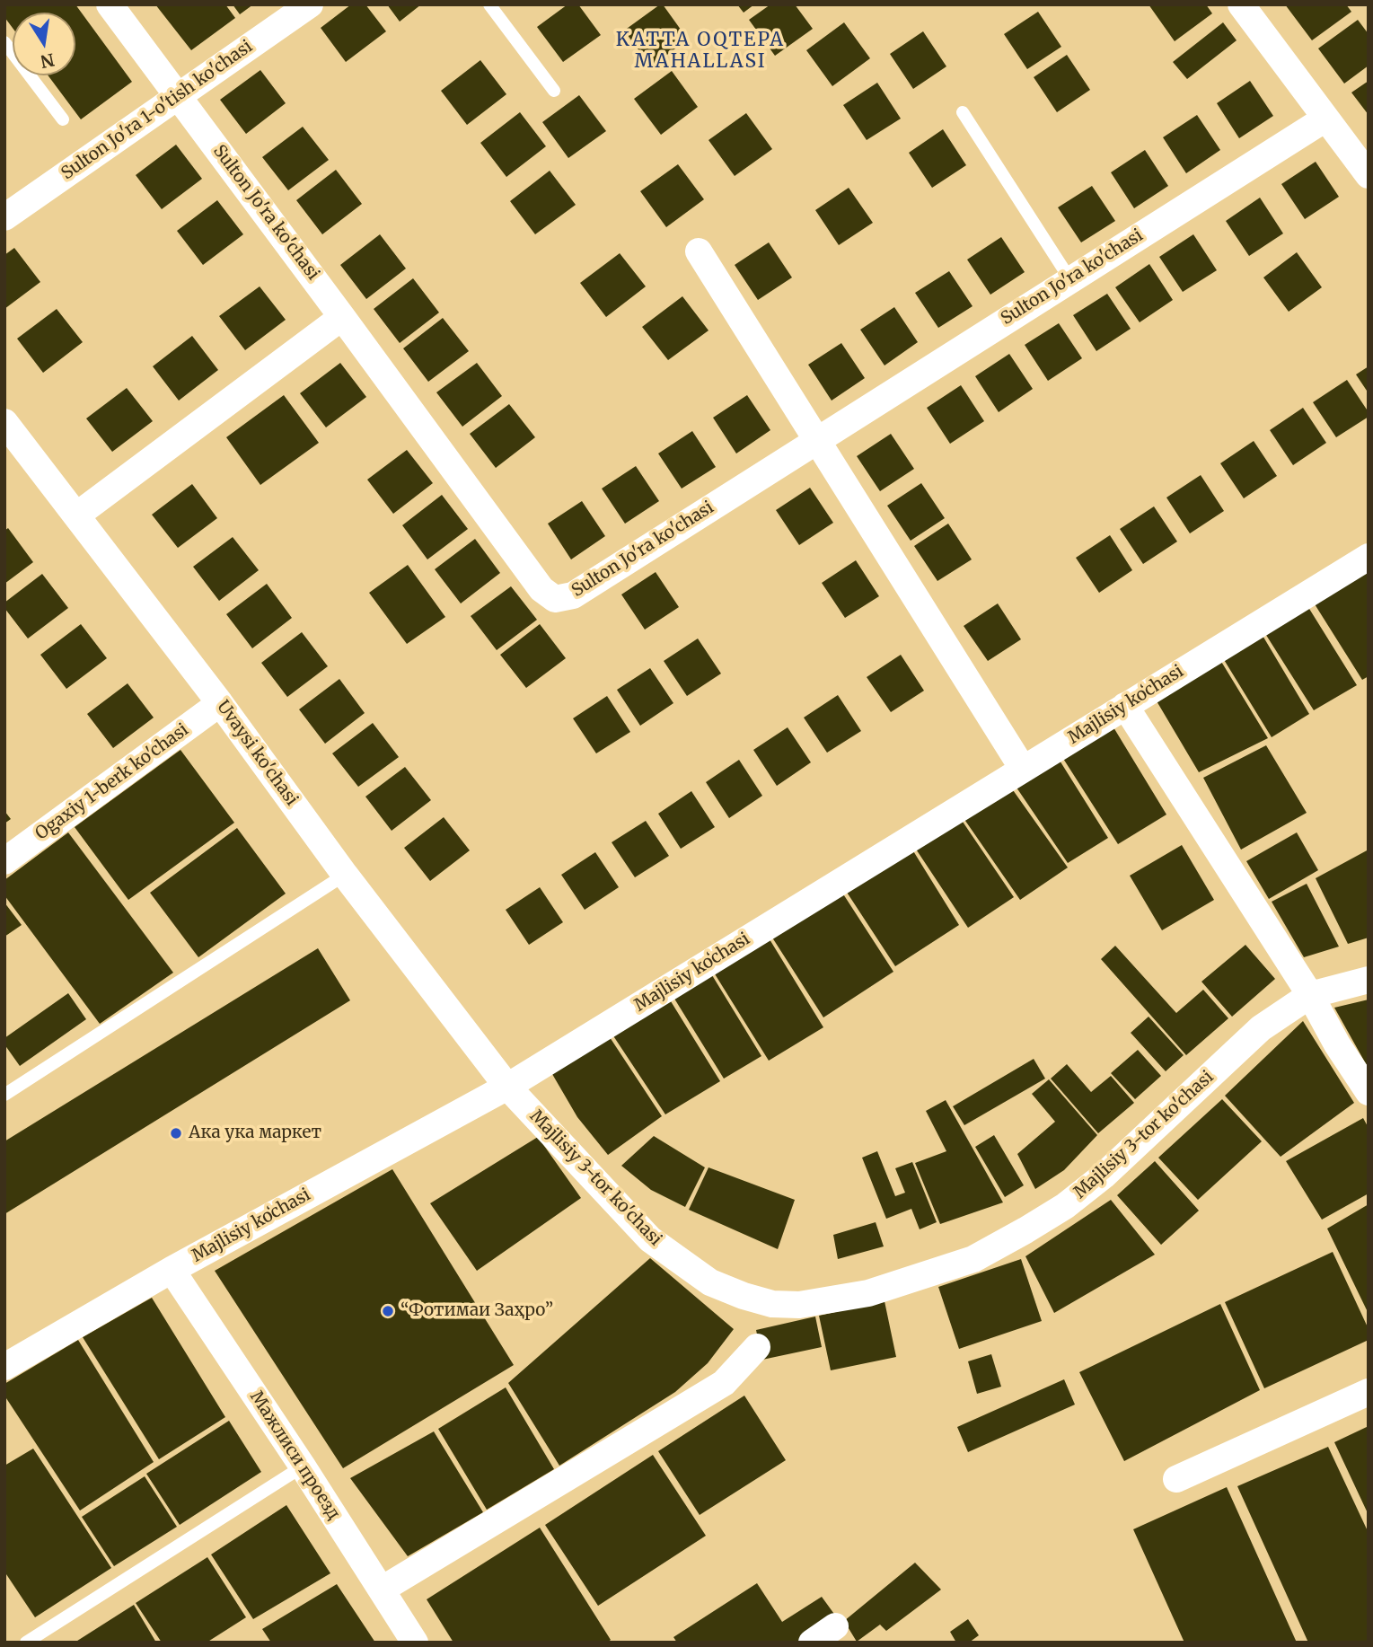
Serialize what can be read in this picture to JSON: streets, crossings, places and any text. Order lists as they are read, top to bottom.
{
  "streets": {
    "street": [
      "Sulton Jo'ra 1-o'tish ko'chasi",
      "Sulton Jo'ra ko'chasi",
      "Majlisiy koʻchasi",
      "Uvaysi ko'chasi",
      "Ogaxiy 1-berk ko'chasi",
      "Majlisiy 3-tor ko'chasi",
      "Мажлиси проезд"
    ]
  },
  "crossings": [
    ["Sulton Jo'ra 1-o'tish ko'chasi", "Sulton Jo'ra ko'chasi"],
    ["Majlisiy koʻchasi", "Uvaysi ko'chasi"],
    ["Majlisiy koʻchasi", "Majlisiy 3-tor ko'chasi"],
    ["Majlisiy koʻchasi", "Мажлиси проезд"],
    ["Uvaysi ko'chasi", "Ogaxiy 1-berk ko'chasi"],
    ["Uvaysi ko'chasi", "Majlisiy 3-tor ko'chasi"]
  ],
  "districts": ["KATTA OQTEPA MAHALLASI"],
  "places": ["Ака ука маркет", "“Фотимаи Заҳро”"],
  "north": "bottom"
}
